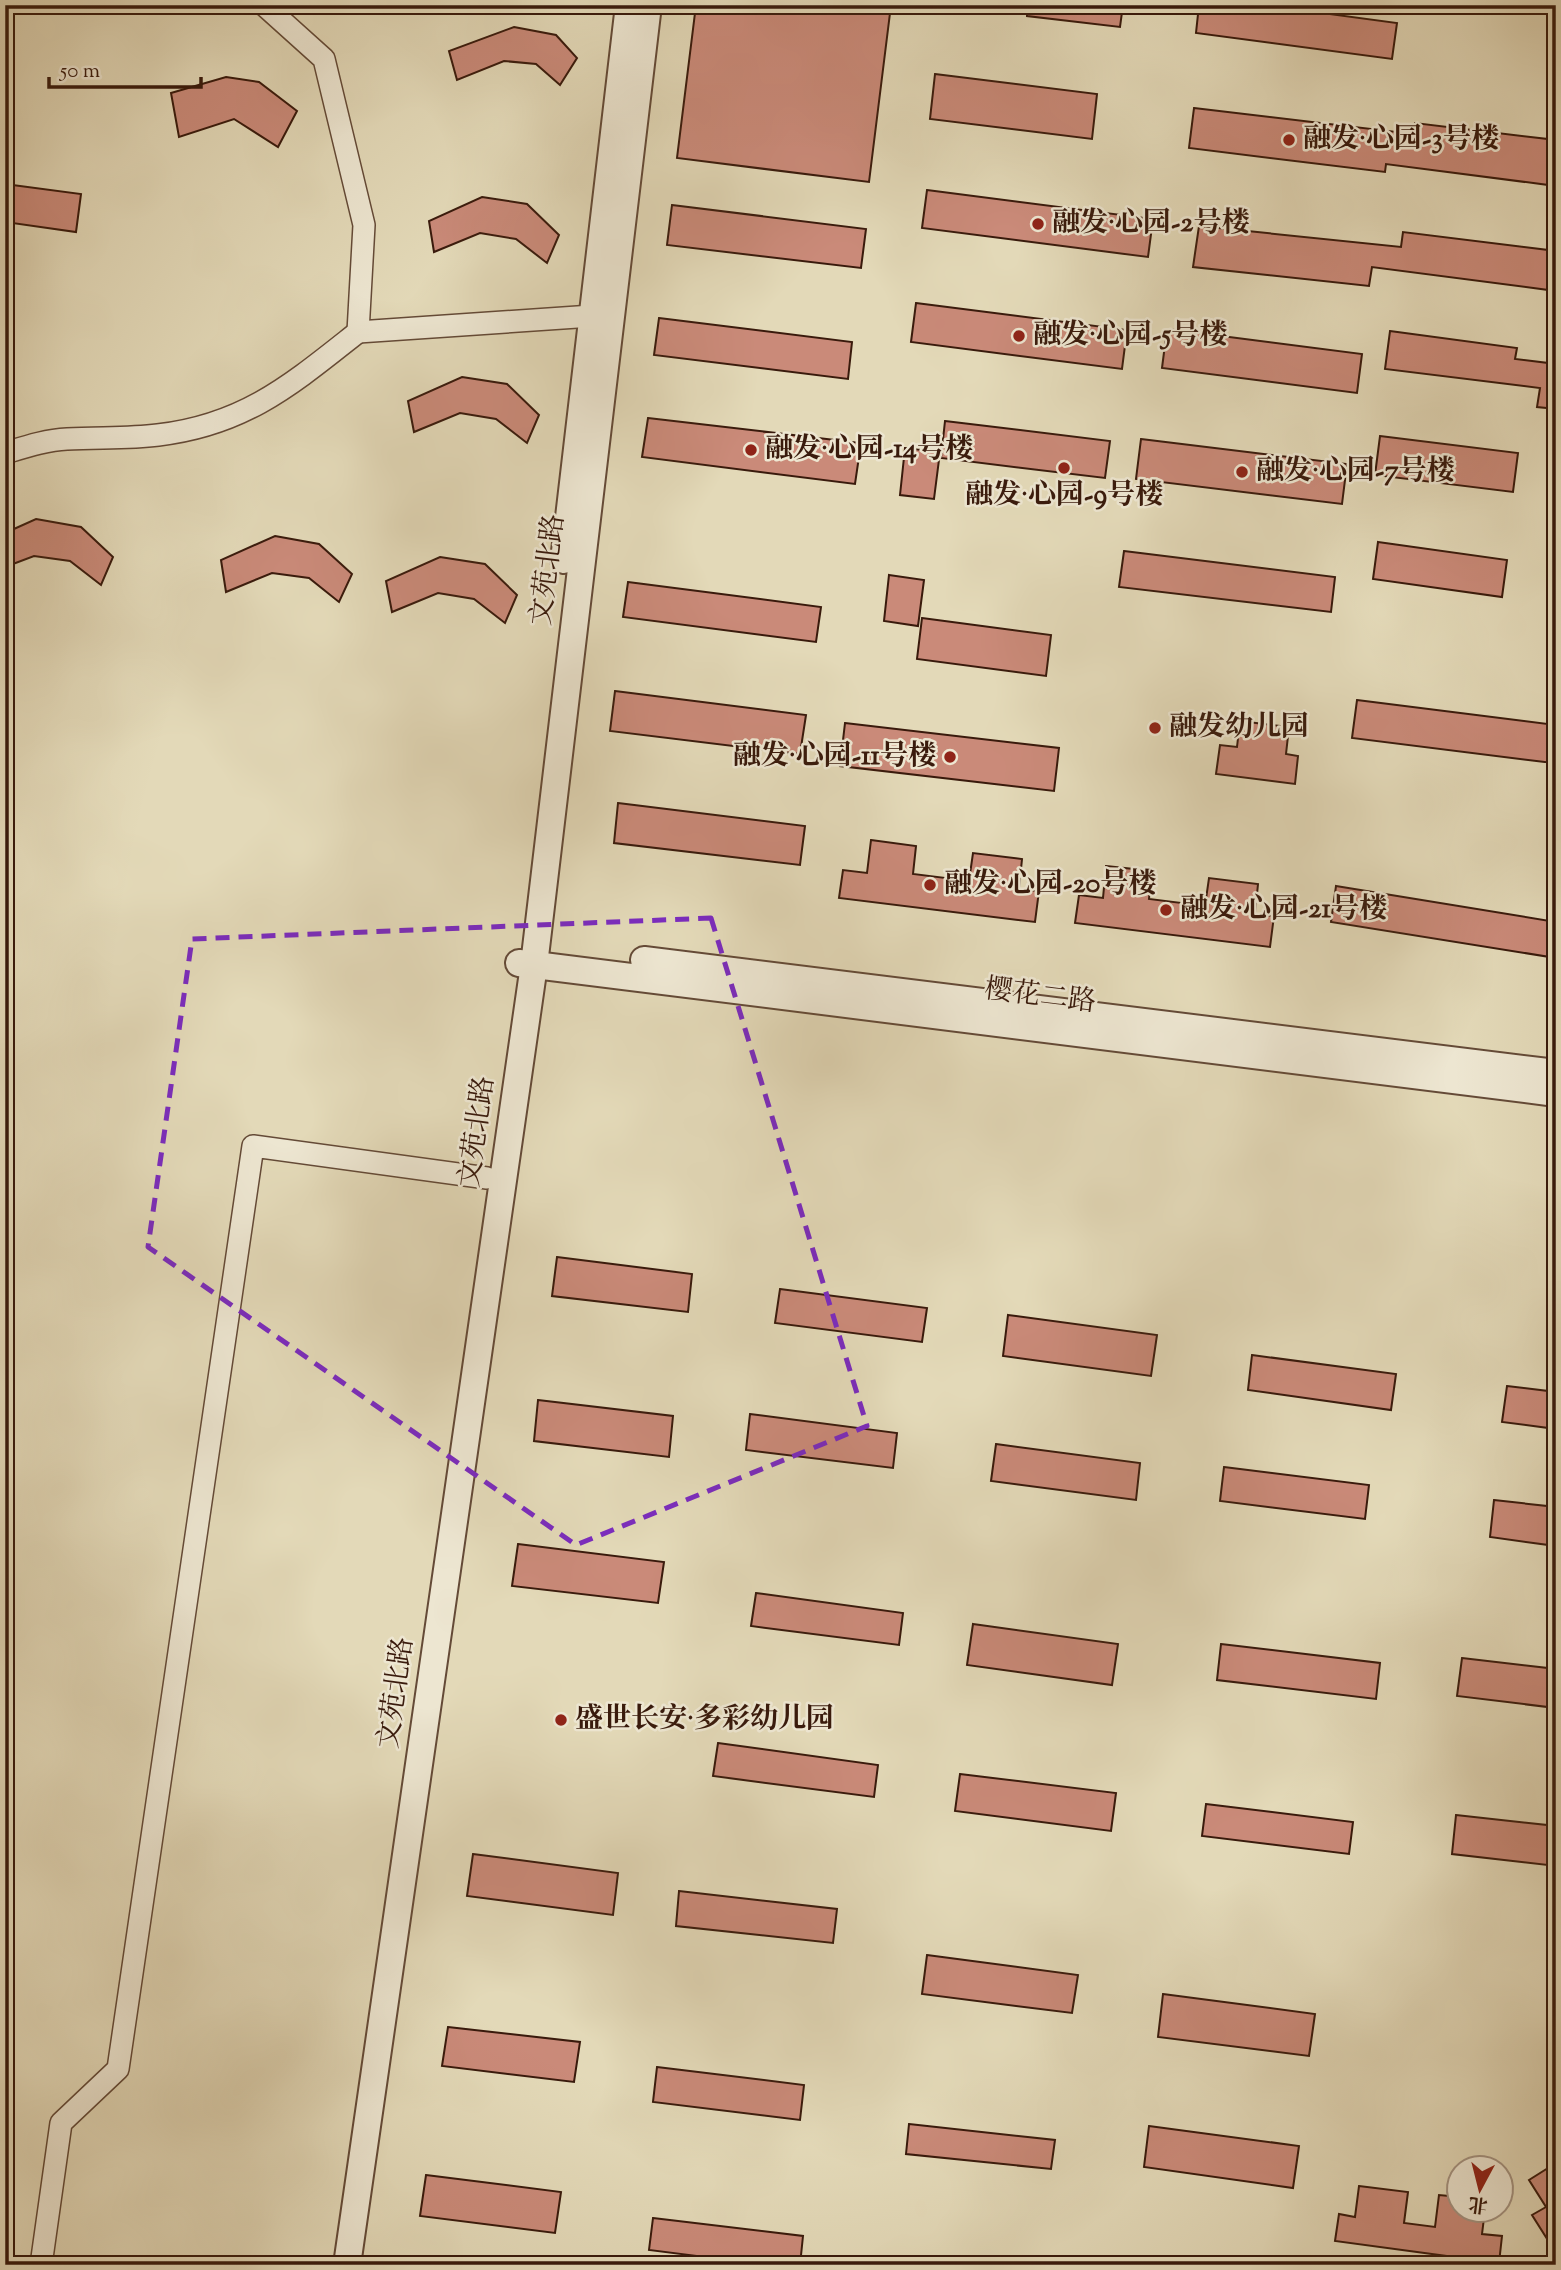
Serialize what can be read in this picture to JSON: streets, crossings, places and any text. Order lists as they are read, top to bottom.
{
  "streets": {
    "street": ["文苑北路", "樱花二路"]
  },
  "crossings": [
    ["文苑北路", "樱花二路"]
  ],
  "places": [
    "融发·心园-3号楼",
    "融发·心园-2号楼",
    "融发·心园-5号楼",
    "融发·心园-14号楼",
    "融发·心园-9号楼",
    "融发·心园-7号楼",
    "融发幼儿园",
    "融发·心园-11号楼",
    "融发·心园-20号楼",
    "融发·心园-21号楼",
    "盛世长安·多彩幼儿园"
  ],
  "scale_bar": "50 m",
  "north": "bottom"
}
